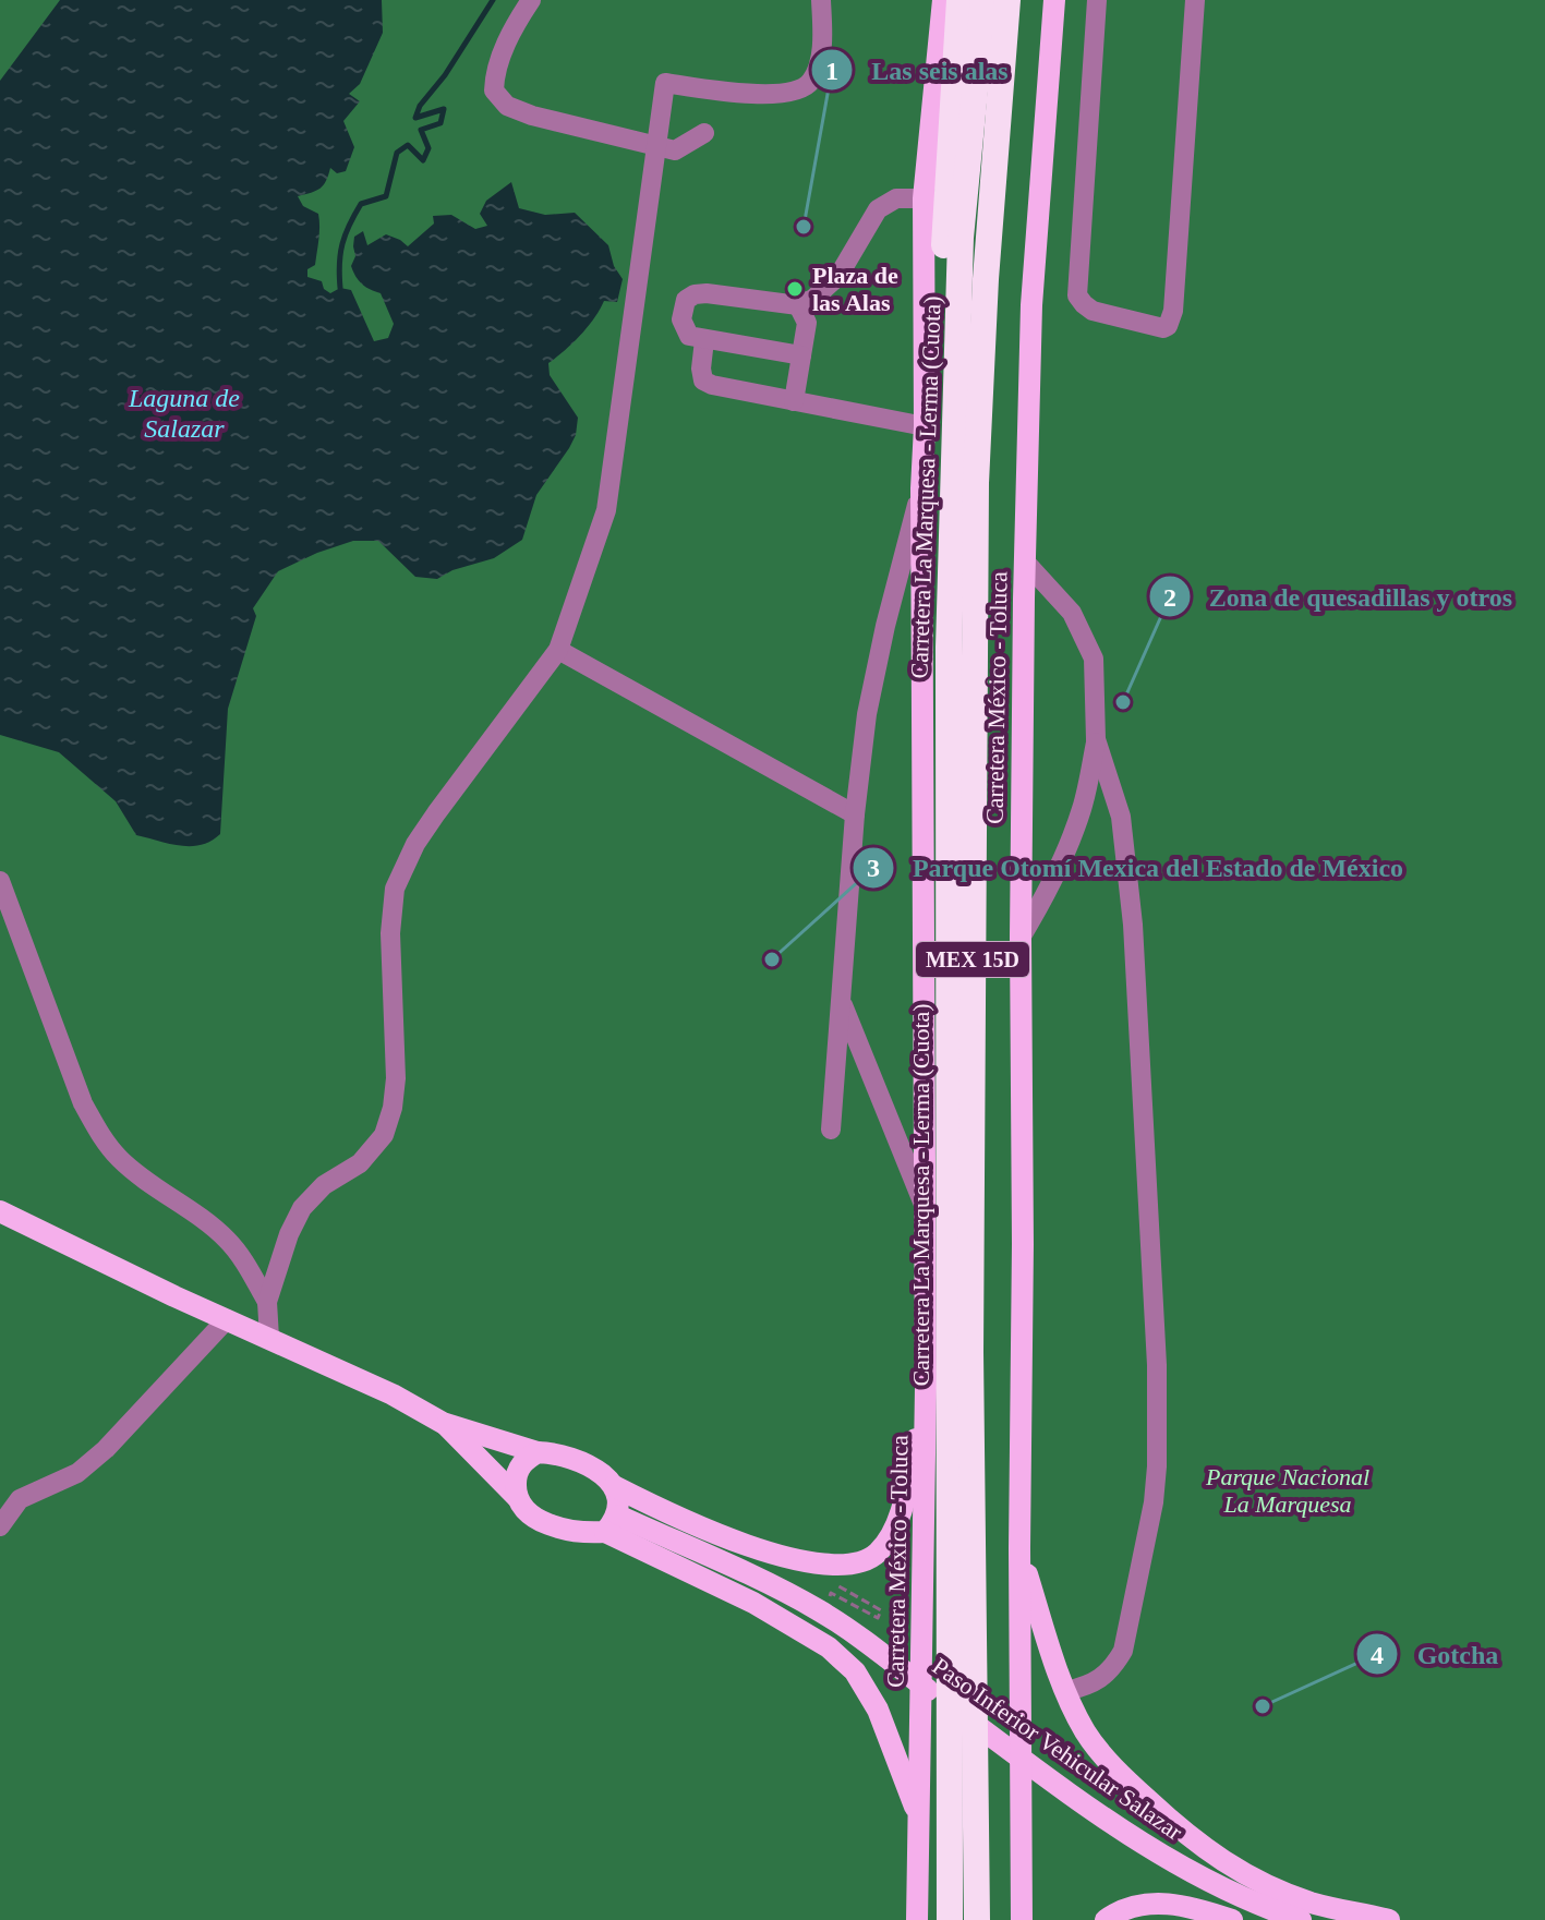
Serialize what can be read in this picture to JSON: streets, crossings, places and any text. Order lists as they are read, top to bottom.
{
  "streets": {
    "highway": ["Carretera La Marquesa - Lerma (Cuota)", "MEX 15D"],
    "main road": ["Carretera México - Toluca", "Paso Inferior Vehicular Salazar"]
  },
  "water": ["Laguna de Salazar"],
  "parks": ["Parque Nacional La Marquesa"],
  "places": [
    "Las seis alas",
    "Plaza de las Alas",
    "Zona de quesadillas y otros",
    "Parque Otomí Mexica del Estado de México",
    "Gotcha"
  ]
}
